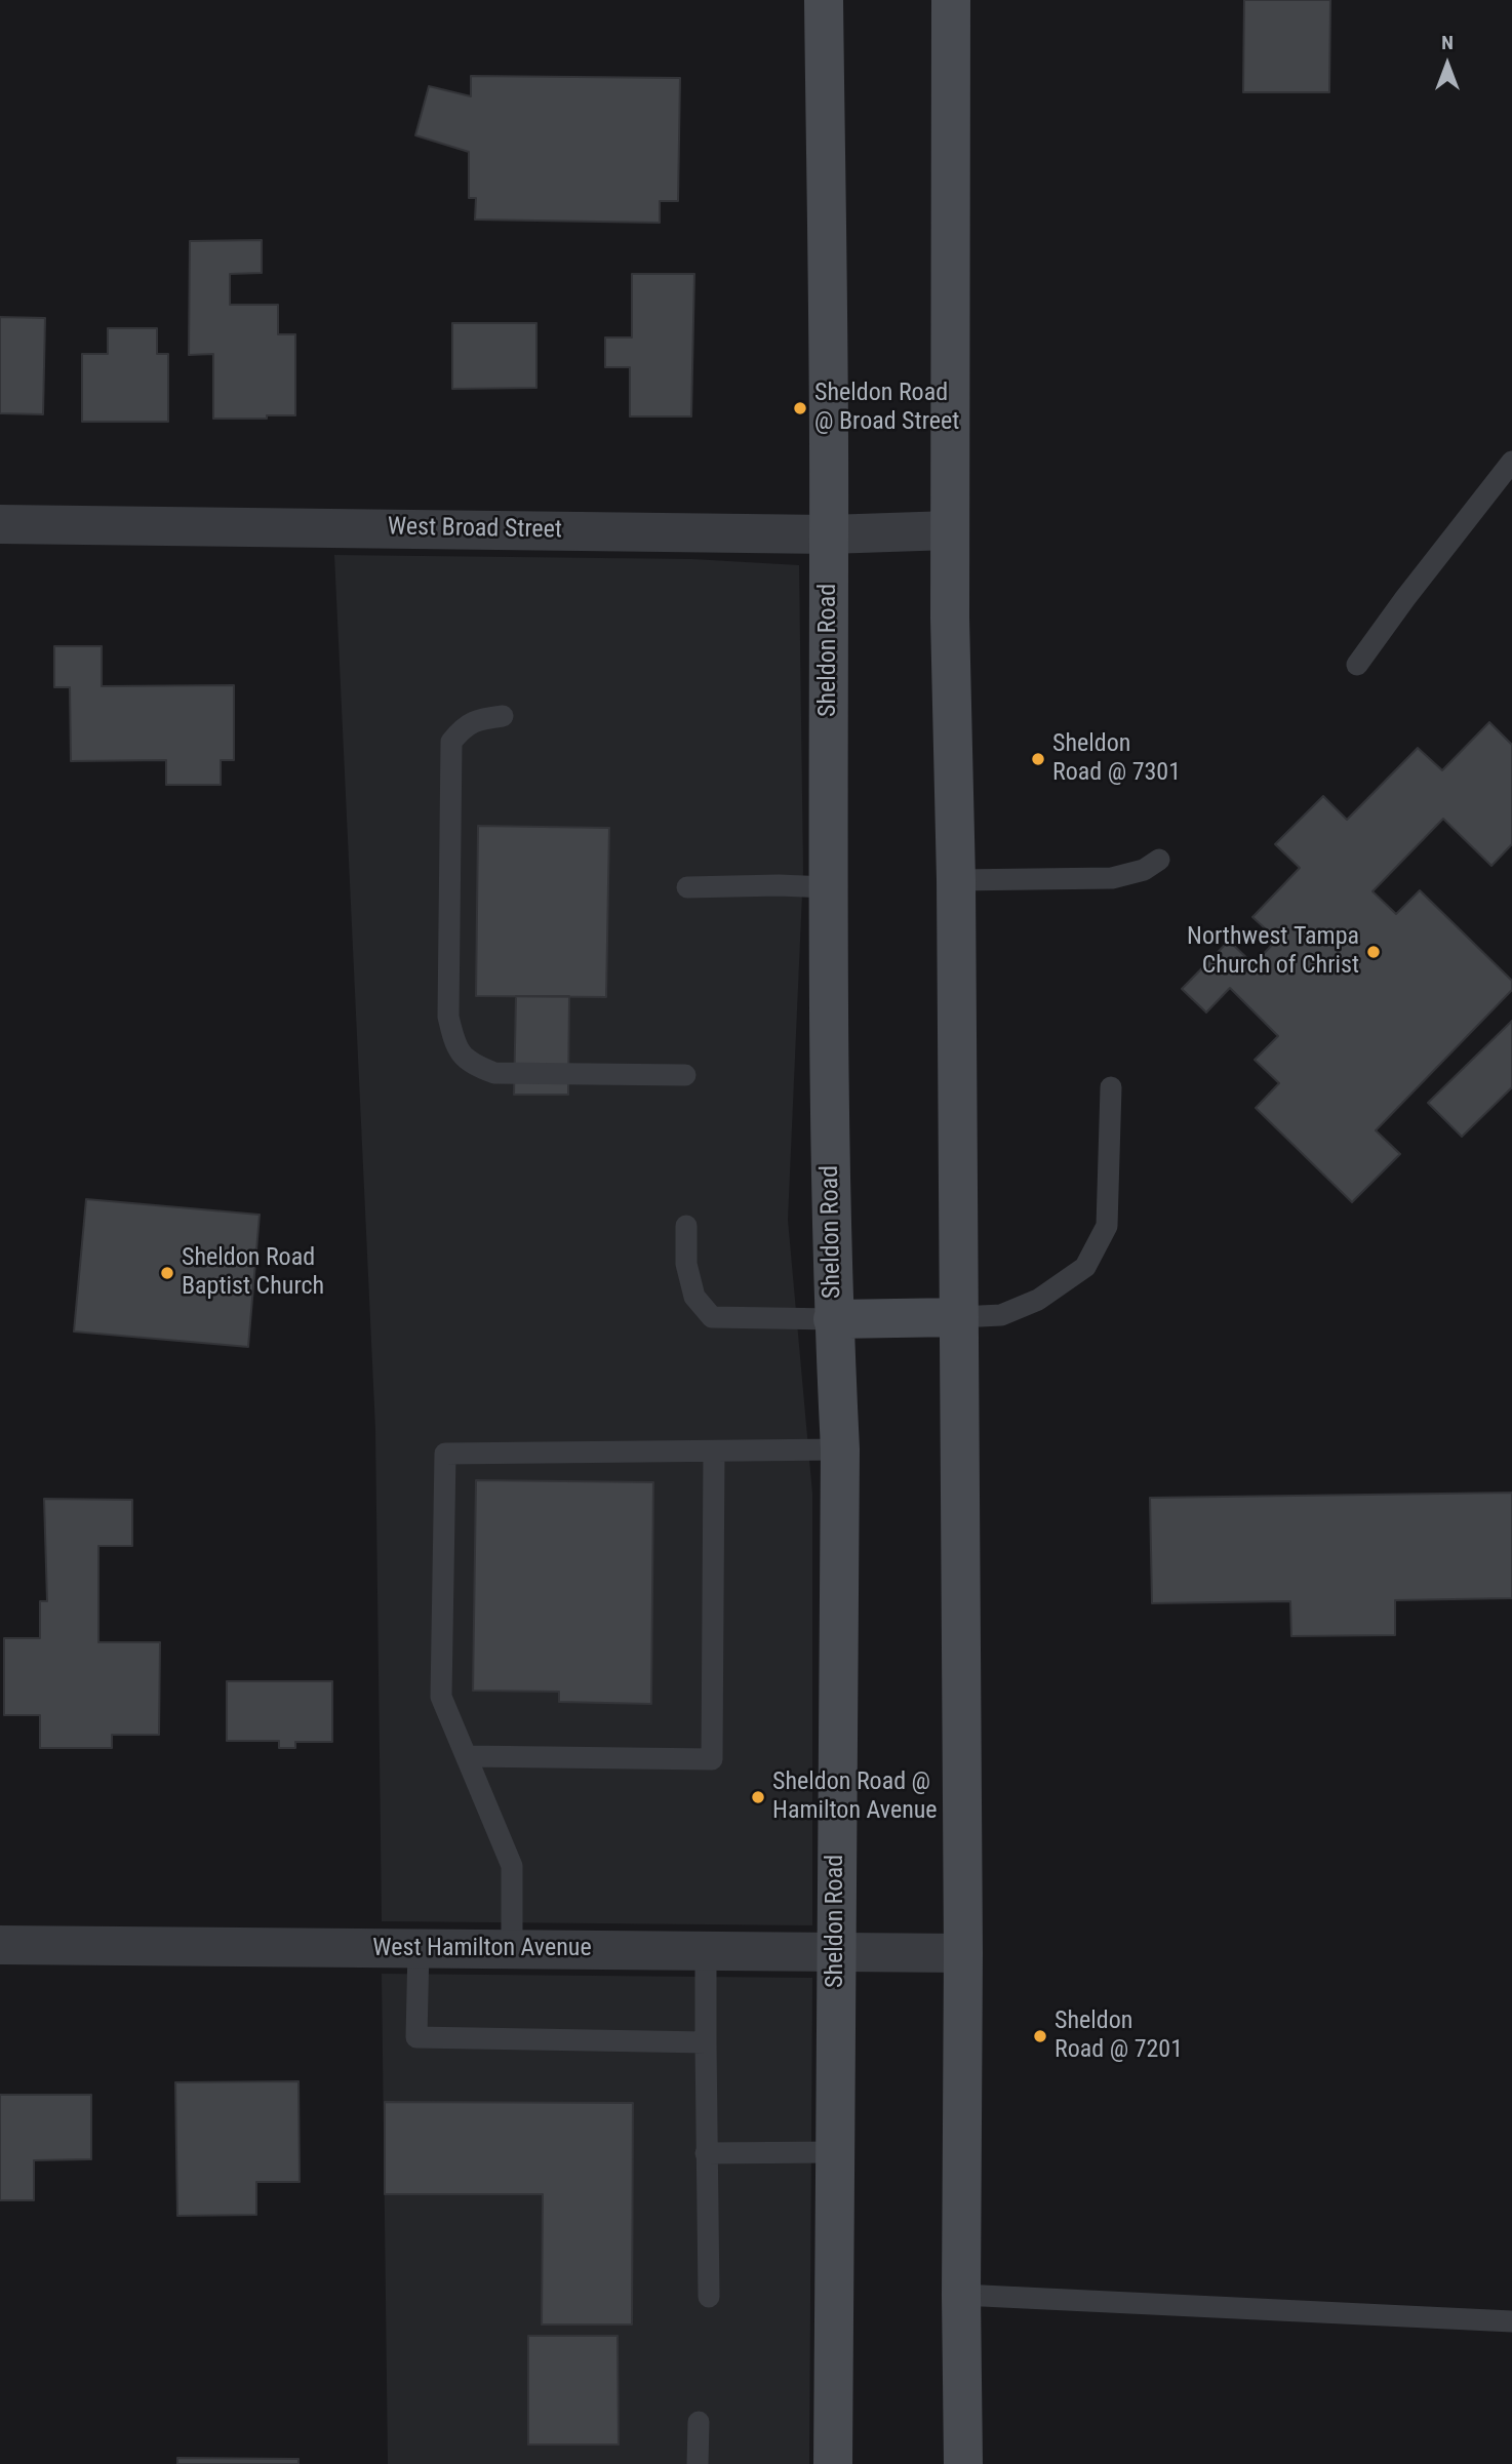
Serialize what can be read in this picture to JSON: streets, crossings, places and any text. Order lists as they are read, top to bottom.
{
  "streets": {
    "main road": ["Sheldon Road"],
    "street": ["West Broad Street", "West Hamilton Avenue"]
  },
  "crossings": [
    ["West Broad Street", "Sheldon Road"],
    ["Sheldon Road", "West Hamilton Avenue"]
  ],
  "places": [
    "Sheldon Road @ Broad Street",
    "Sheldon Road @ 7301",
    "Northwest Tampa Church of Christ",
    "Sheldon Road Baptist Church",
    "Sheldon Road @ Hamilton Avenue",
    "Sheldon Road @ 7201"
  ],
  "north": "top"
}
